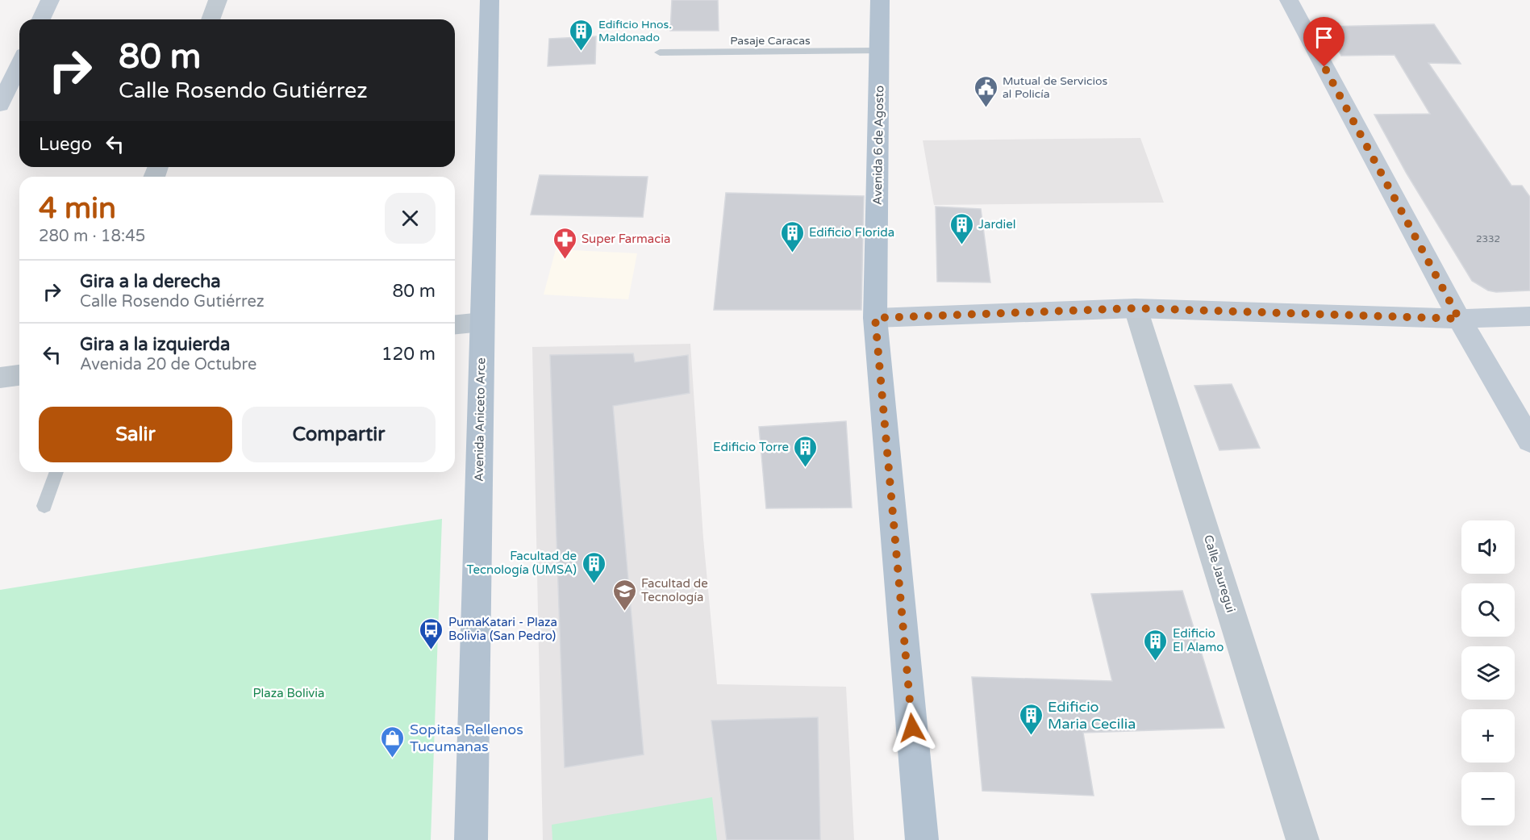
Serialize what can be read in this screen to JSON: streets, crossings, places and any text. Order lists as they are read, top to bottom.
{
  "streets": {
    "main road": ["Avenida 6 de Agosto", "Avenida Aniceto Arce"],
    "street": ["Calle Jauregui"],
    "lane": ["Pasaje Caracas"]
  },
  "crossings": [
    ["Pasaje Caracas", "Avenida 6 de Agosto"]
  ],
  "parks": ["Plaza Bolivia"],
  "places": {
    "building": [
      "Edificio Hnos. Maldonado",
      "Jardiel",
      "Edificio Florida",
      "Edificio Torre",
      "Facultad de Tecnología (UMSA)",
      "Edificio El Alamo",
      "Edificio Maria Cecilia"
    ],
    "public building": ["Mutual de Servicios al Policía"],
    "pharmacy": ["Super Farmacia"],
    "school or university": ["Facultad de Tecnología"],
    "bus stop": ["PumaKatari - Plaza Bolivia (San Pedro)"],
    "shop": ["Sopitas Rellenos Tucumanas"]
  },
  "house_numbers": ["2332"],
  "page": {
    "turn": ["80 m", "Calle Rosendo Gutiérrez"],
    "then": "Luego",
    "heading": ["4 min", "280 m · 18:45"],
    "list": [
      {
        "name": "Gira a la derecha",
        "note": "Calle Rosendo Gutiérrez",
        "value": "80 m"
      },
      {
        "name": "Gira a la izquierda",
        "note": "Avenida 20 de Octubre",
        "value": "120 m"
      }
    ],
    "buttons": ["Salir", "Compartir"],
    "map_buttons": ["+", "−"]
  }
}
